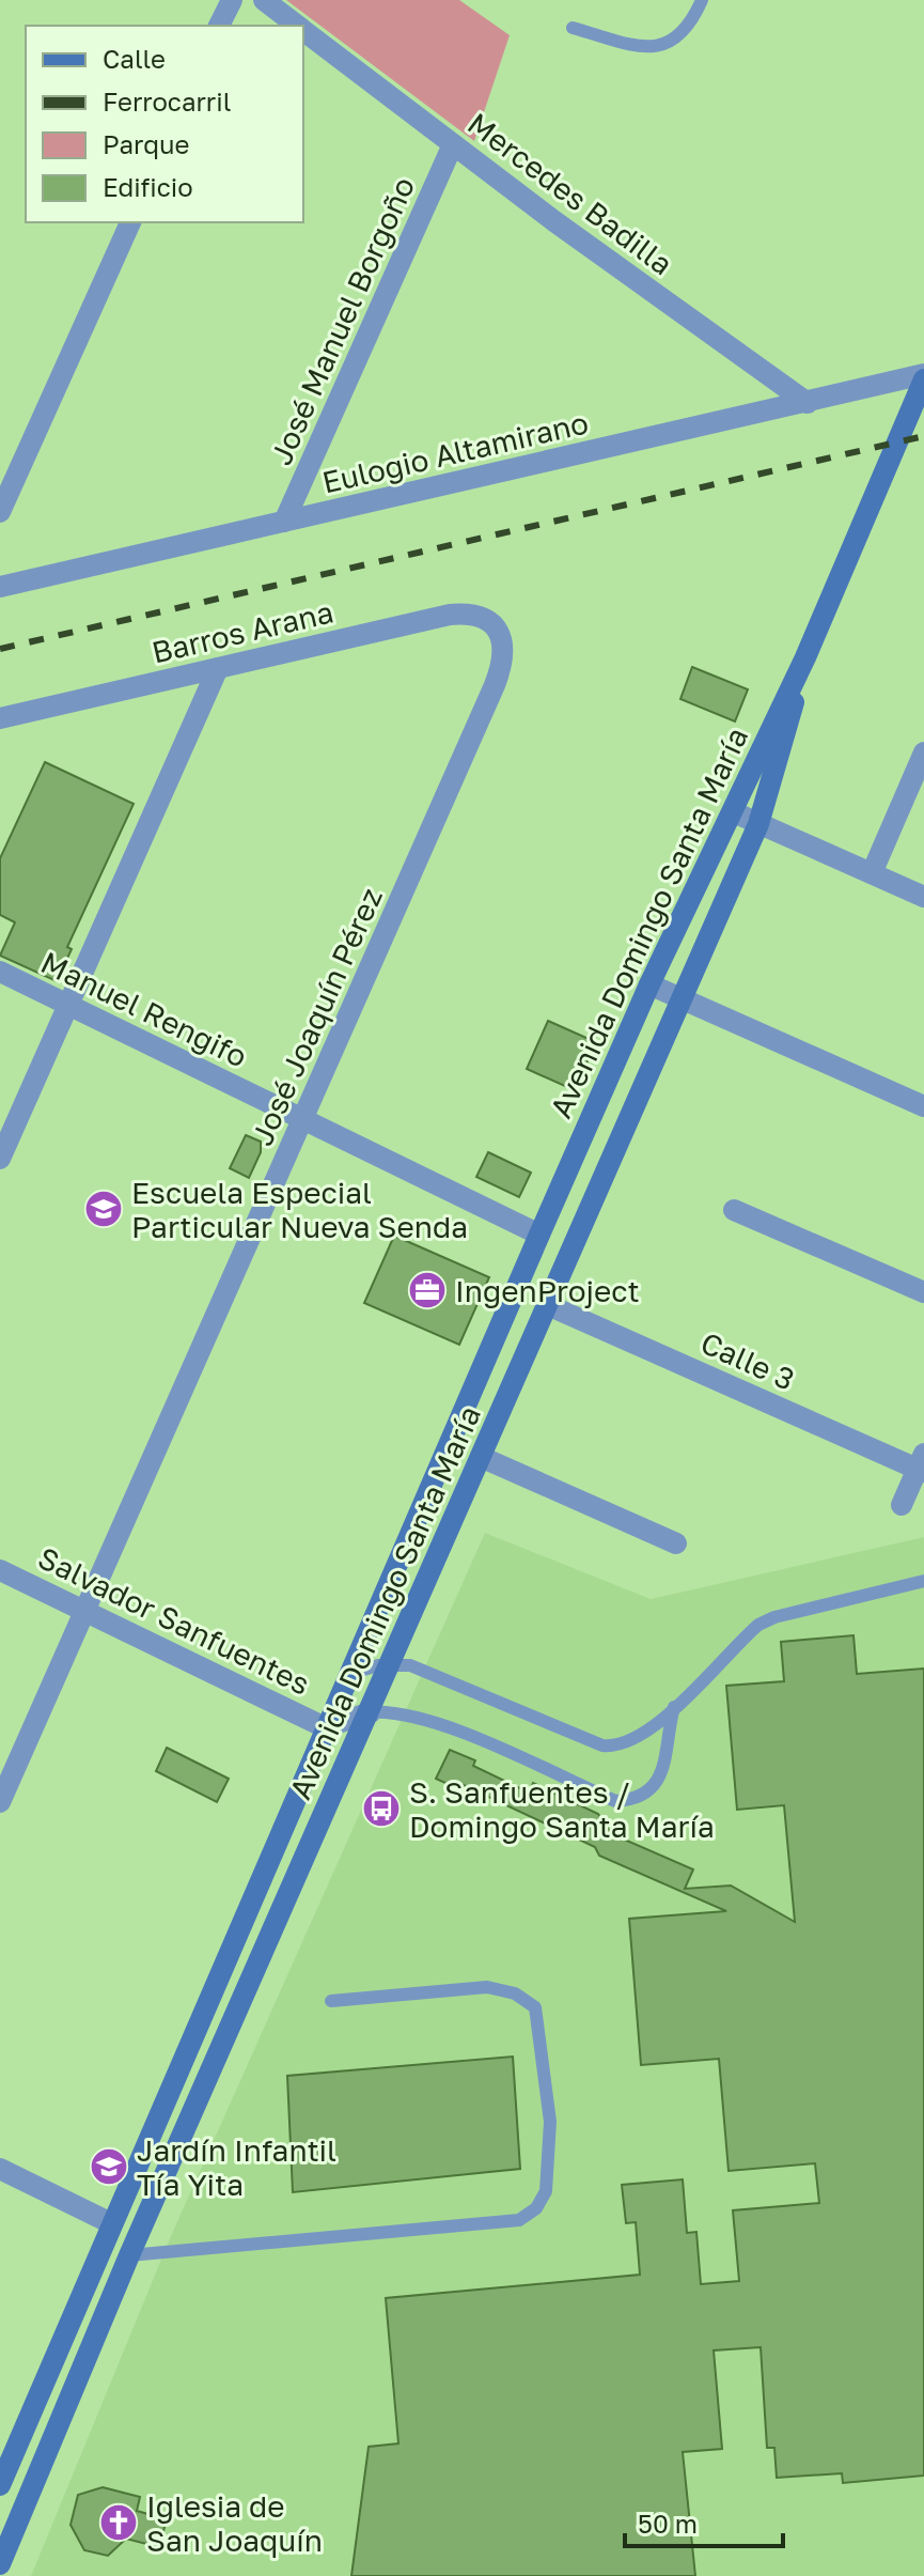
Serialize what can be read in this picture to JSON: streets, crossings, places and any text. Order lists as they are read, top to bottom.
{
  "streets": {
    "main road": ["Avenida Domingo Santa María"],
    "street": [
      "Mercedes Badilla",
      "José Manuel Borgoño",
      "Eulogio Altamirano",
      "Barros Arana",
      "Manuel Rengifo",
      "José Joaquín Pérez",
      "Calle 3",
      "Salvador Sanfuentes"
    ]
  },
  "crossings": [
    ["Mercedes Badilla", "José Manuel Borgoño"],
    ["Mercedes Badilla", "Eulogio Altamirano"],
    ["José Manuel Borgoño", "Eulogio Altamirano"],
    ["Eulogio Altamirano", "Avenida Domingo Santa María"],
    ["Barros Arana", "José Joaquín Pérez"],
    ["Avenida Domingo Santa María", "Manuel Rengifo"],
    ["Avenida Domingo Santa María", "Calle 3"],
    ["Avenida Domingo Santa María", "Salvador Sanfuentes"],
    ["Manuel Rengifo", "José Joaquín Pérez"],
    ["José Joaquín Pérez", "Salvador Sanfuentes"]
  ],
  "places": {
    "school or university": ["Escuela Especial Particular Nueva Senda", "Jardín Infantil Tía Yita"],
    "office": ["IngenProject"],
    "bus stop": ["S. Sanfuentes / Domingo Santa María"],
    "church": ["Iglesia de San Joaquín"]
  },
  "legend": [
    "Calle",
    "Ferrocarril",
    "Parque",
    "Edificio"
  ],
  "scale_bar": "50 m"
}
